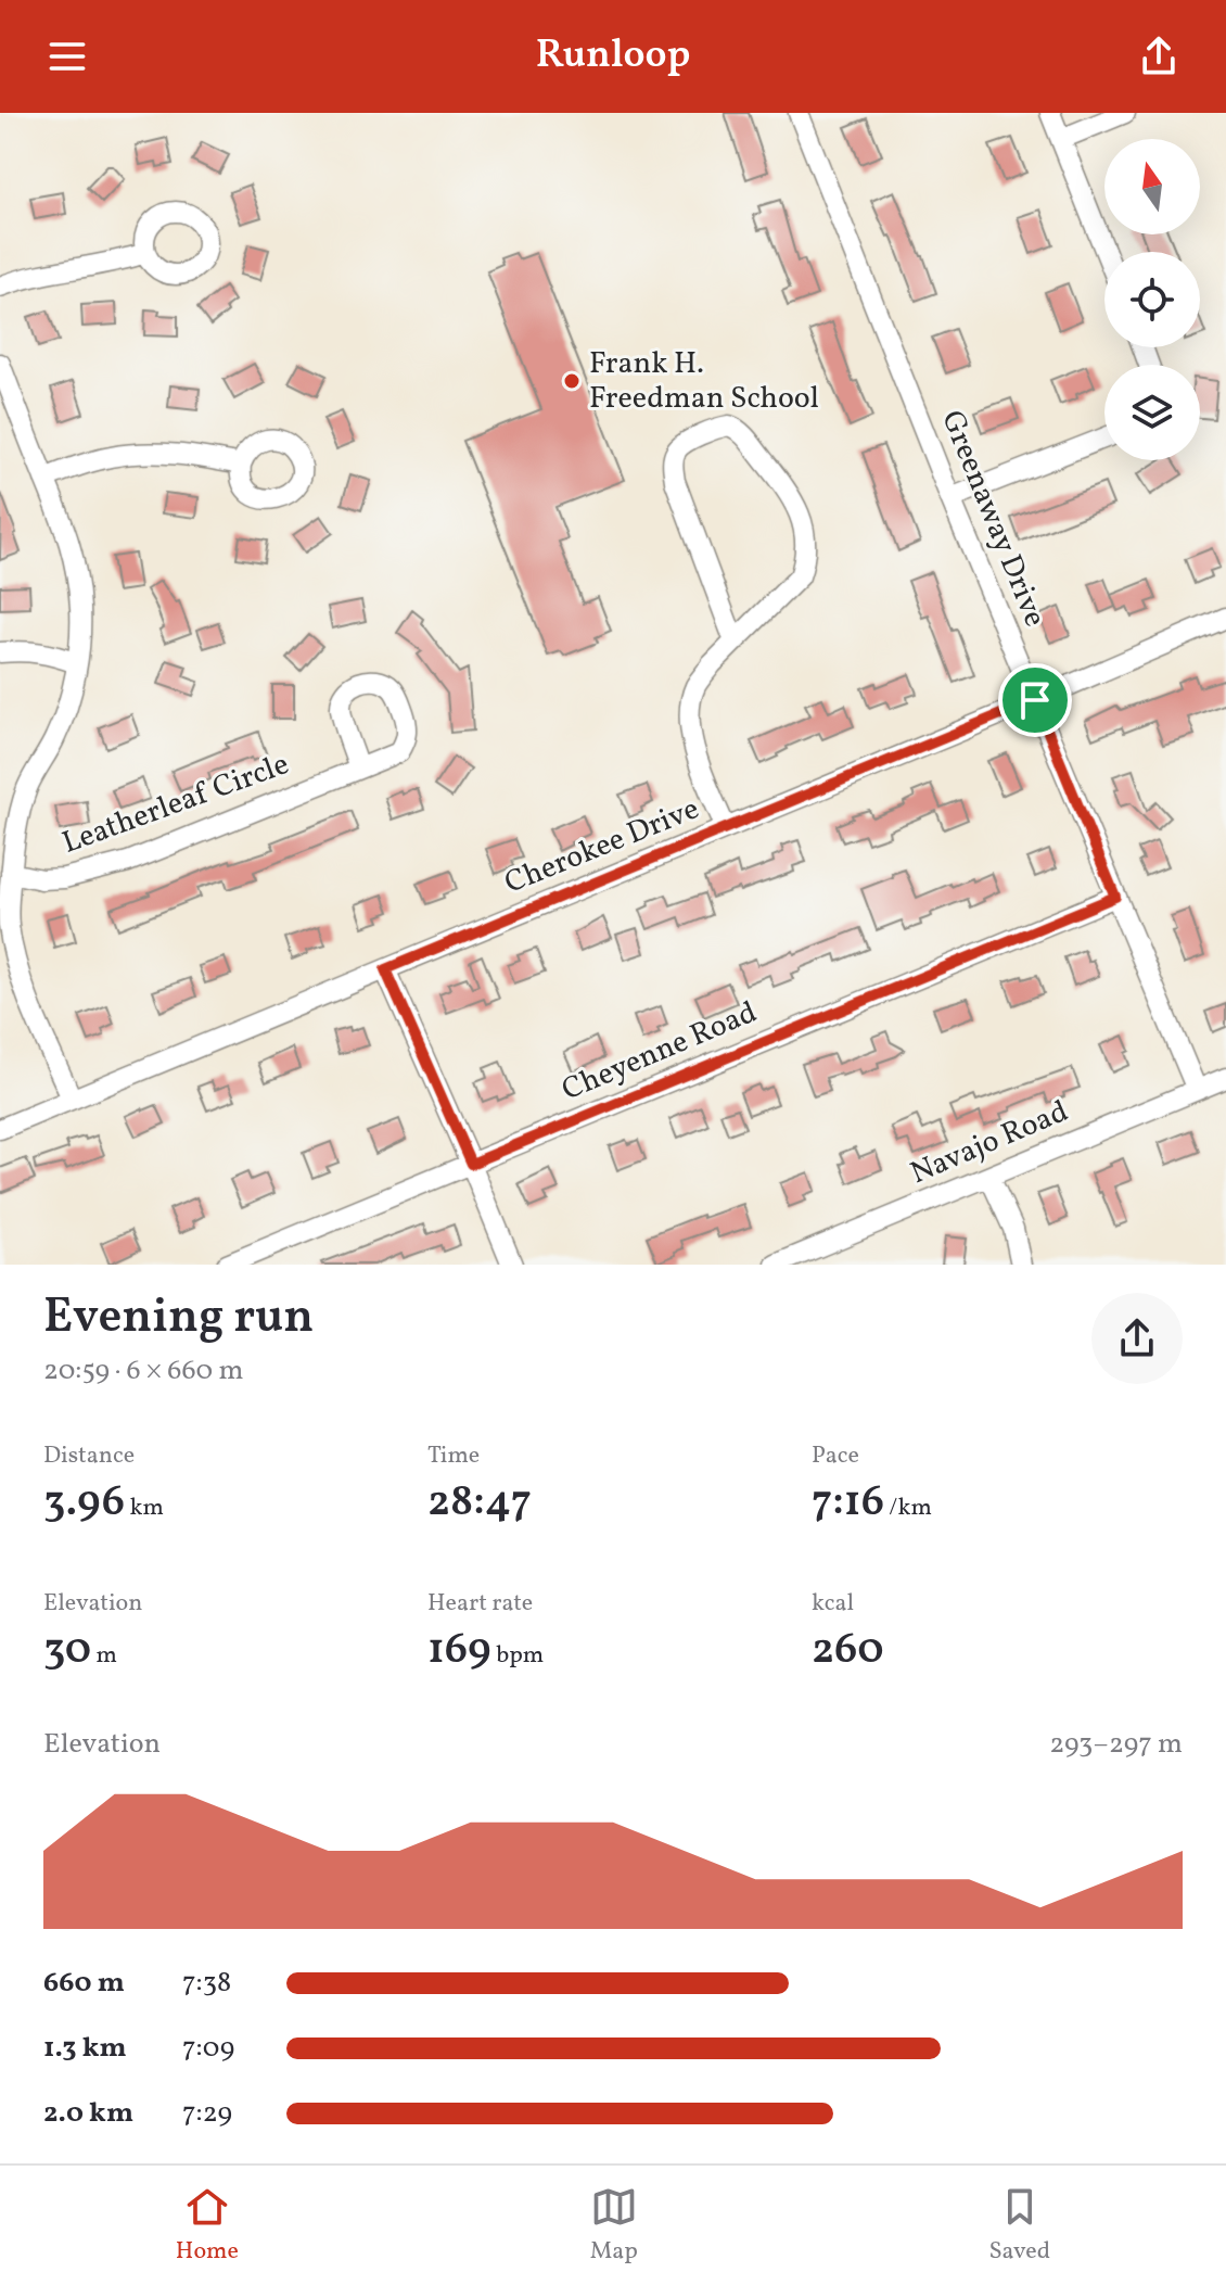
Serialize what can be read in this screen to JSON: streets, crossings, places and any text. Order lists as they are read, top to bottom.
{
  "streets": {
    "street": [
      "Greenaway Drive",
      "Leatherleaf Circle",
      "Cherokee Drive",
      "Cheyenne Road",
      "Navajo Road"
    ]
  },
  "crossings": [
    ["Greenaway Drive", "Cherokee Drive"],
    ["Greenaway Drive", "Cheyenne Road"],
    ["Greenaway Drive", "Navajo Road"]
  ],
  "places": ["Frank H. Freedman School"],
  "north": "top",
  "page": {
    "header": "Runloop",
    "heading": ["Evening run", "20:59 · 6 × 660 m"],
    "stats": [
      ["Distance", "3.96 km"],
      ["Time", "28:47"],
      ["Pace", "7:16 /km"],
      ["Elevation", "30 m"],
      ["Heart rate", "169 bpm"],
      ["kcal", "260"]
    ],
    "chart": ["Elevation", "293–297 m"],
    "list": [
      {
        "name": "660 m",
        "note": "7:38"
      },
      {
        "name": "1.3 km",
        "note": "7:09"
      },
      {
        "name": "2.0 km",
        "note": "7:29"
      }
    ],
    "tabs": ["Home", "Map", "Saved"]
  }
}
